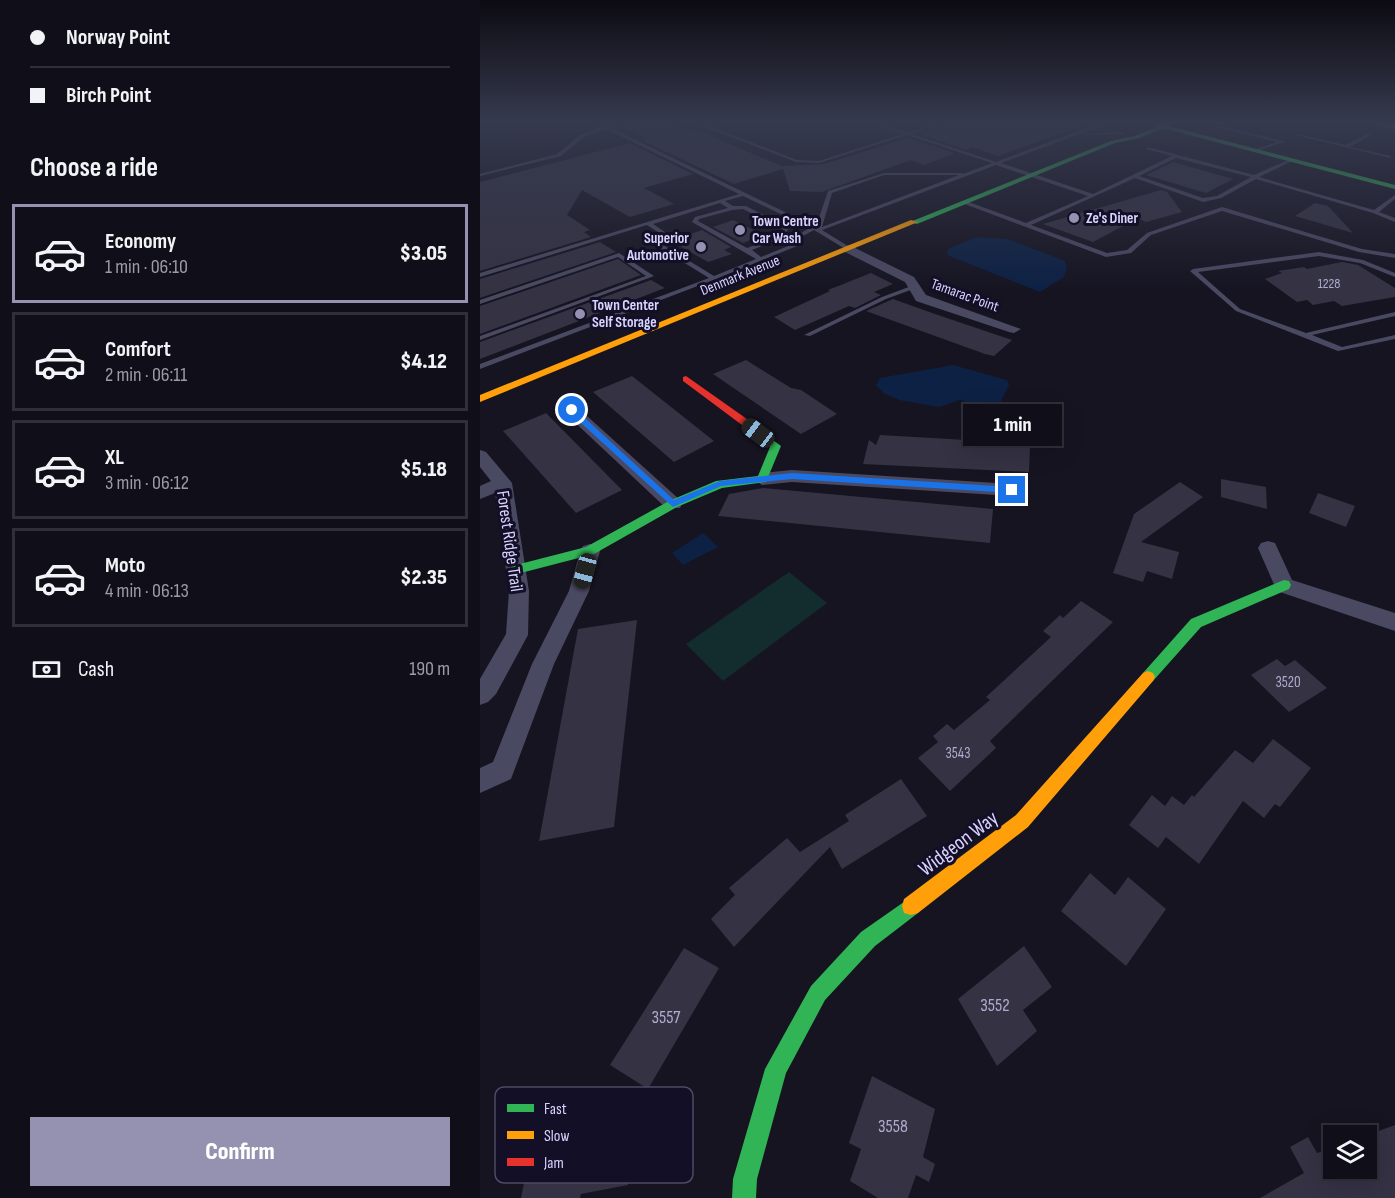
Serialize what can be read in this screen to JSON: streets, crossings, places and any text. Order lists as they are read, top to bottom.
{
  "streets": {
    "street": [
      "Denmark Avenue",
      "Tamarac Point",
      "Forest Ridge Trail",
      "Widgeon Way"
    ]
  },
  "crossings": [
    ["Denmark Avenue", "Tamarac Point"]
  ],
  "places": [
    "Ze's Diner",
    "Town Centre Car Wash",
    "Superior Automotive",
    "Town Center Self Storage"
  ],
  "house_numbers": [
    "1228",
    "3520",
    "3543",
    "3552",
    "3557",
    "3558"
  ],
  "legend": ["Fast", "Slow", "Jam"],
  "page": {
    "banner": ["Norway Point", "Birch Point"],
    "heading": "Choose a ride",
    "list": [
      {
        "name": "Economy",
        "note": "1 min · 06:10",
        "value": "$3.05"
      },
      {
        "name": "Comfort",
        "note": "2 min · 06:11",
        "value": "$4.12"
      },
      {
        "name": "XL",
        "note": "3 min · 06:12",
        "value": "$5.18"
      },
      {
        "name": "Moto",
        "note": "4 min · 06:13",
        "value": "$2.35"
      }
    ],
    "bubble": "1 min",
    "pay": ["Cash", "190 m"],
    "buttons": "Confirm"
  }
}
